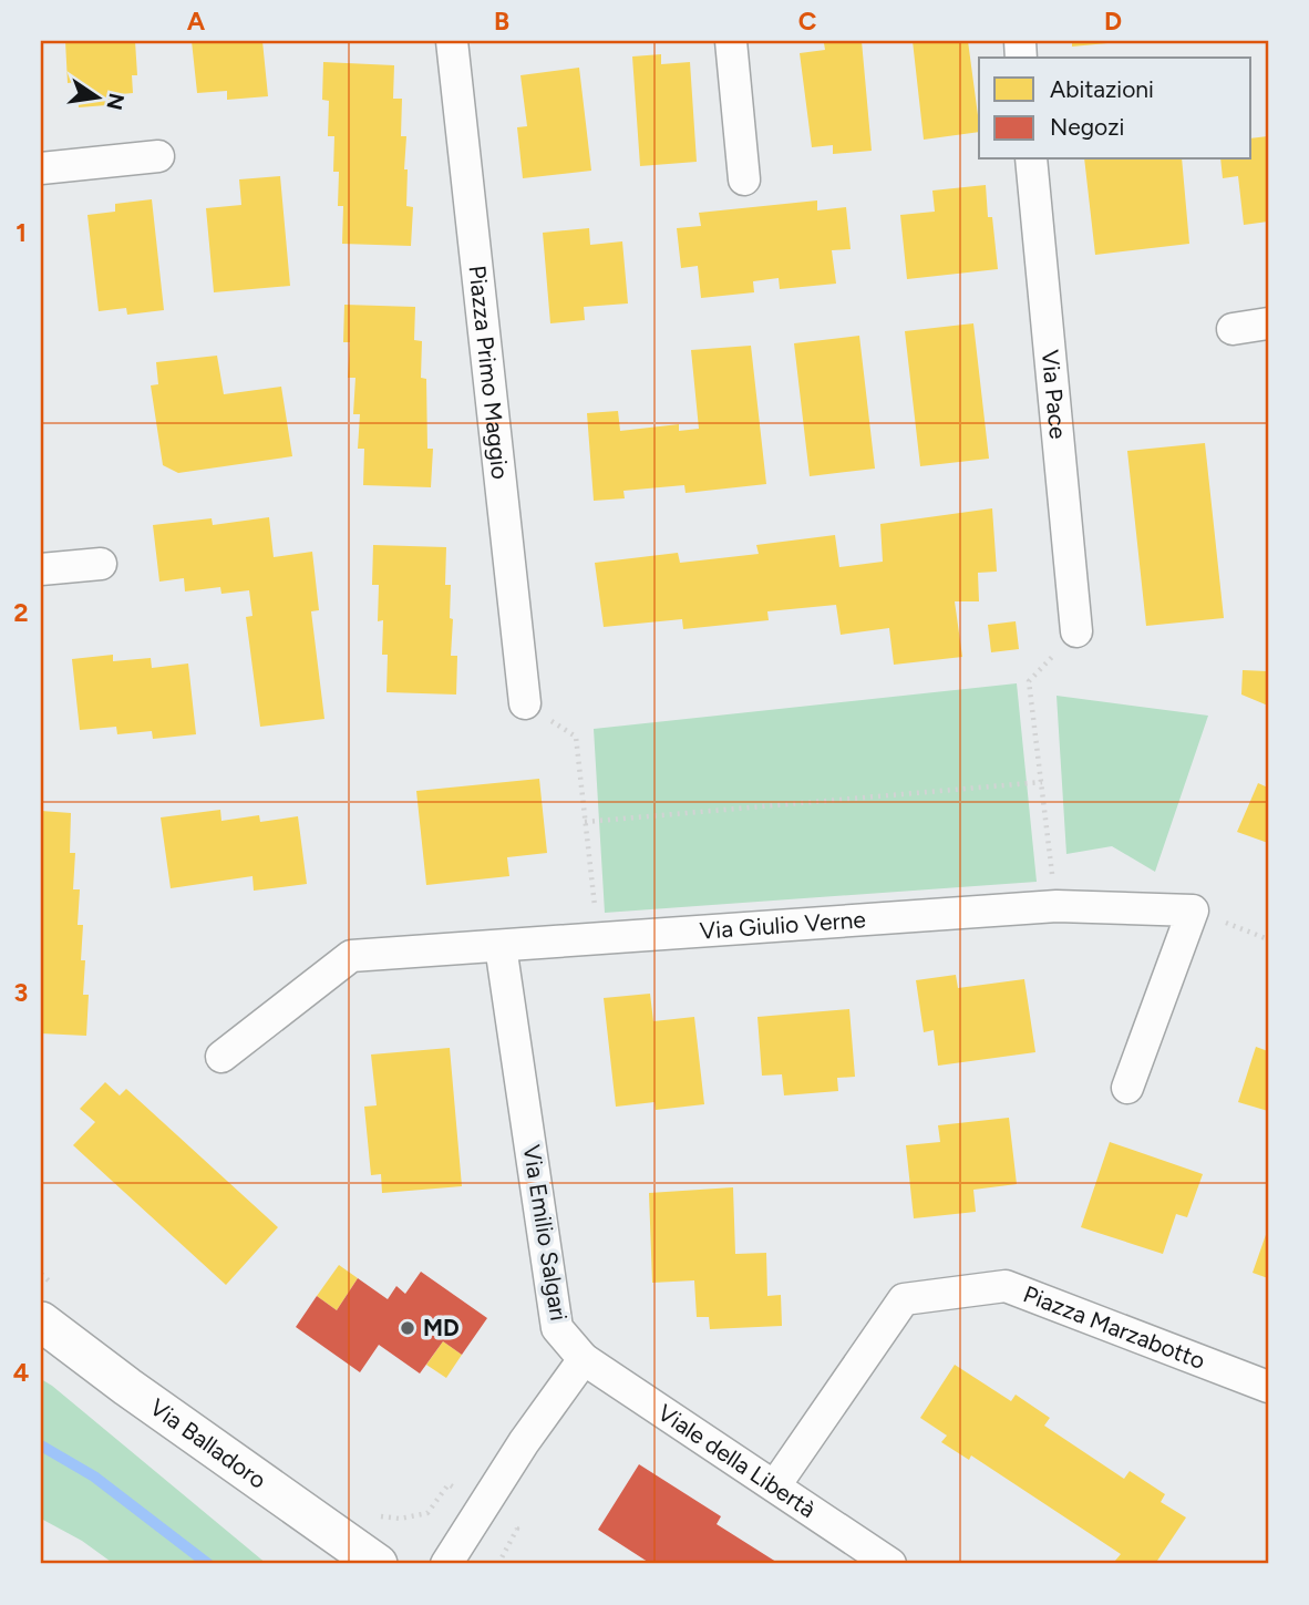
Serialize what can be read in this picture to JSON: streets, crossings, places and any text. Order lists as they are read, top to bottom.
{
  "streets": {
    "street": [
      "Piazza Primo Maggio",
      "Via Pace",
      "Via Giulio Verne",
      "Via Emilio Salgari",
      "Piazza Marzabotto",
      "Via Balladoro",
      "Viale della Libertà"
    ]
  },
  "crossings": [
    ["Via Giulio Verne", "Via Emilio Salgari"],
    ["Via Emilio Salgari", "Viale della Libertà"],
    ["Piazza Marzabotto", "Viale della Libertà"]
  ],
  "places": ["MD"],
  "legend": ["Abitazioni", "Negozi"],
  "north": "right",
  "grid": {
    "columns": [
      "A",
      "B",
      "C",
      "D"
    ],
    "rows": [
      "1",
      "2",
      "3",
      "4"
    ]
  }
}
